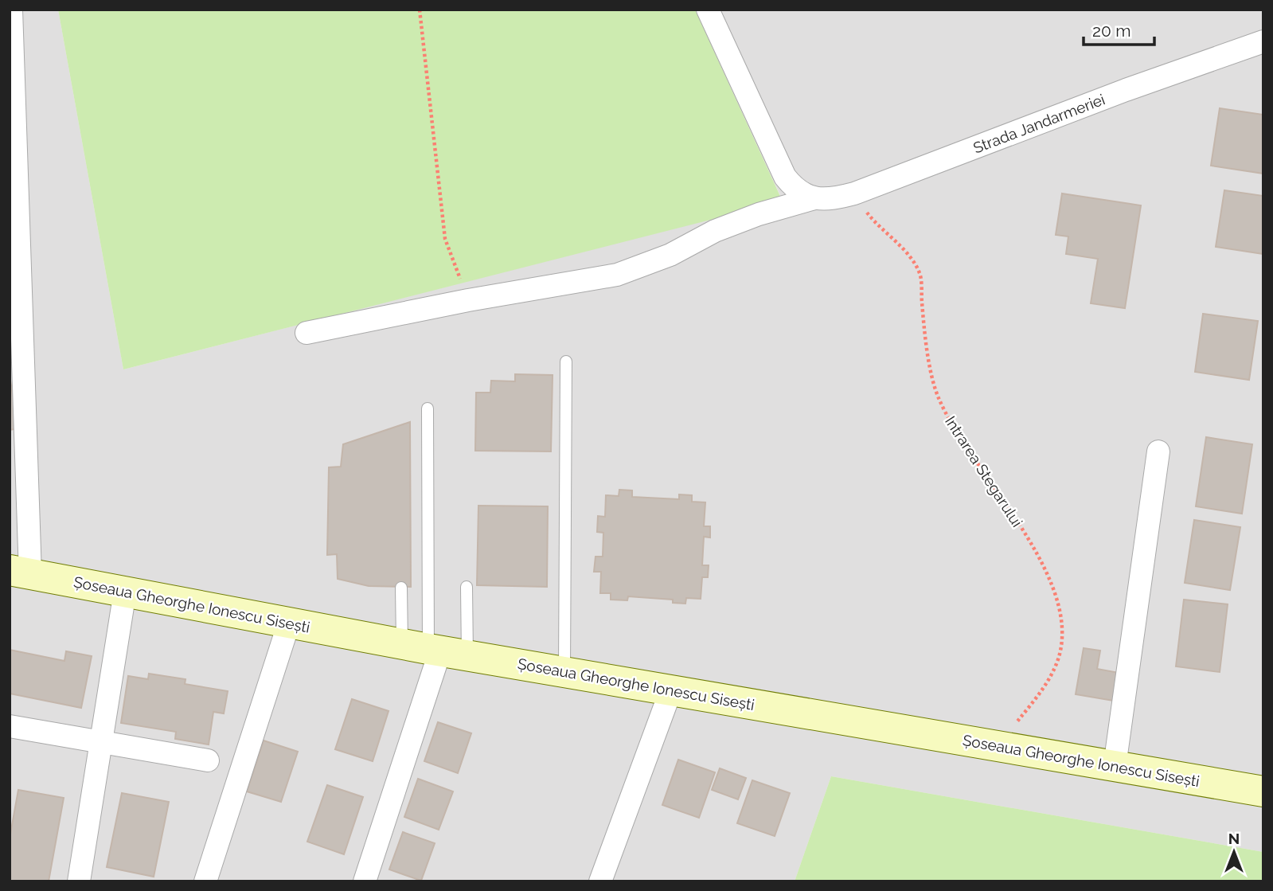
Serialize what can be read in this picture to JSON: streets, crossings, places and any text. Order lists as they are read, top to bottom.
{
  "streets": {
    "main road": ["Șoseaua Gheorghe Ionescu Sisești"],
    "street": ["Strada Jandarmeriei"],
    "path": ["Intrarea Stegarului"]
  },
  "crossings": [
    ["Strada Jandarmeriei", "Intrarea Stegarului"],
    ["Intrarea Stegarului", "Șoseaua Gheorghe Ionescu Sisești"]
  ],
  "scale_bar": "20 m",
  "north": "top"
}
